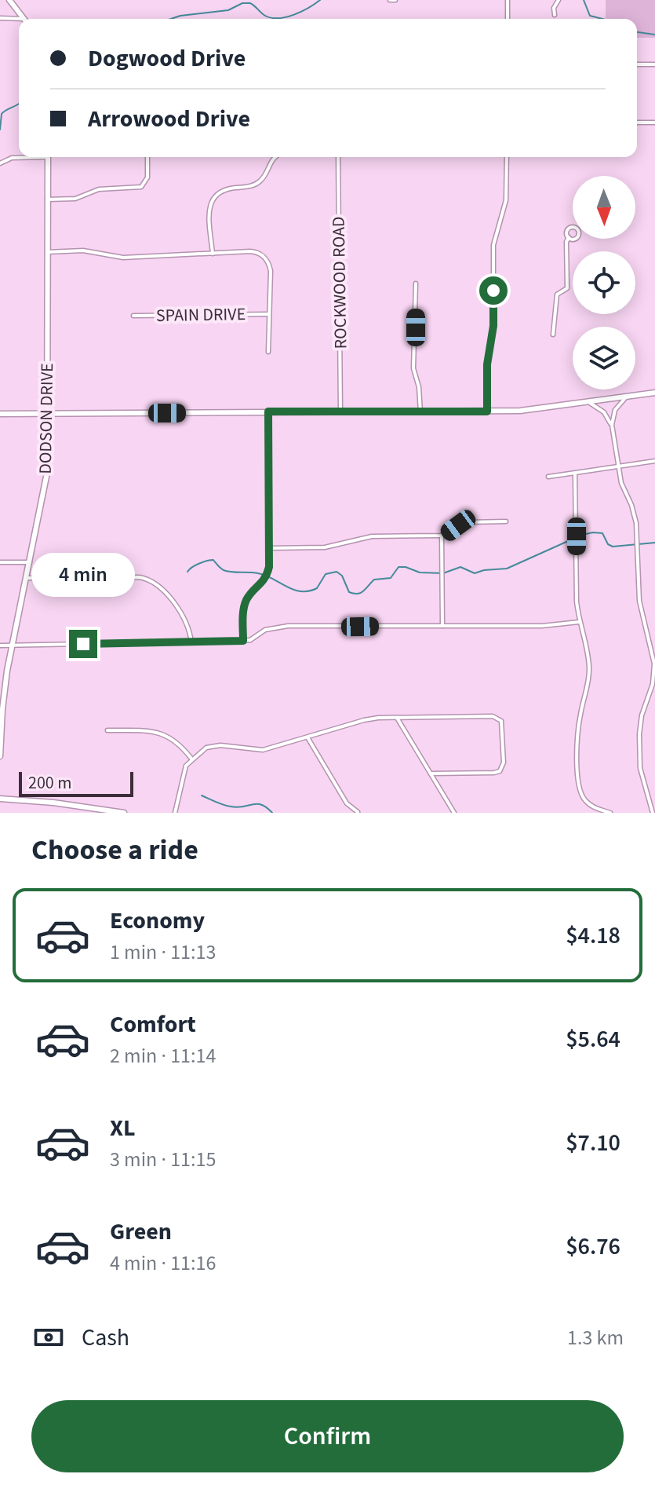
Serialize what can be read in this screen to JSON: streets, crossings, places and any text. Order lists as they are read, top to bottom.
{
  "streets": {
    "street": ["ROCKWOOD ROAD", "SPAIN DRIVE", "DODSON DRIVE"]
  },
  "scale_bar": "200 m",
  "north": "bottom",
  "page": {
    "banner": ["Dogwood Drive", "Arrowood Drive"],
    "bubble": "4 min",
    "scale": "200 m",
    "heading": "Choose a ride",
    "list": [
      {
        "name": "Economy",
        "note": "1 min · 11:13",
        "value": "$4.18"
      },
      {
        "name": "Comfort",
        "note": "2 min · 11:14",
        "value": "$5.64"
      },
      {
        "name": "XL",
        "note": "3 min · 11:15",
        "value": "$7.10"
      },
      {
        "name": "Green",
        "note": "4 min · 11:16",
        "value": "$6.76"
      }
    ],
    "pay": ["Cash", "1.3 km"],
    "buttons": "Confirm"
  }
}
